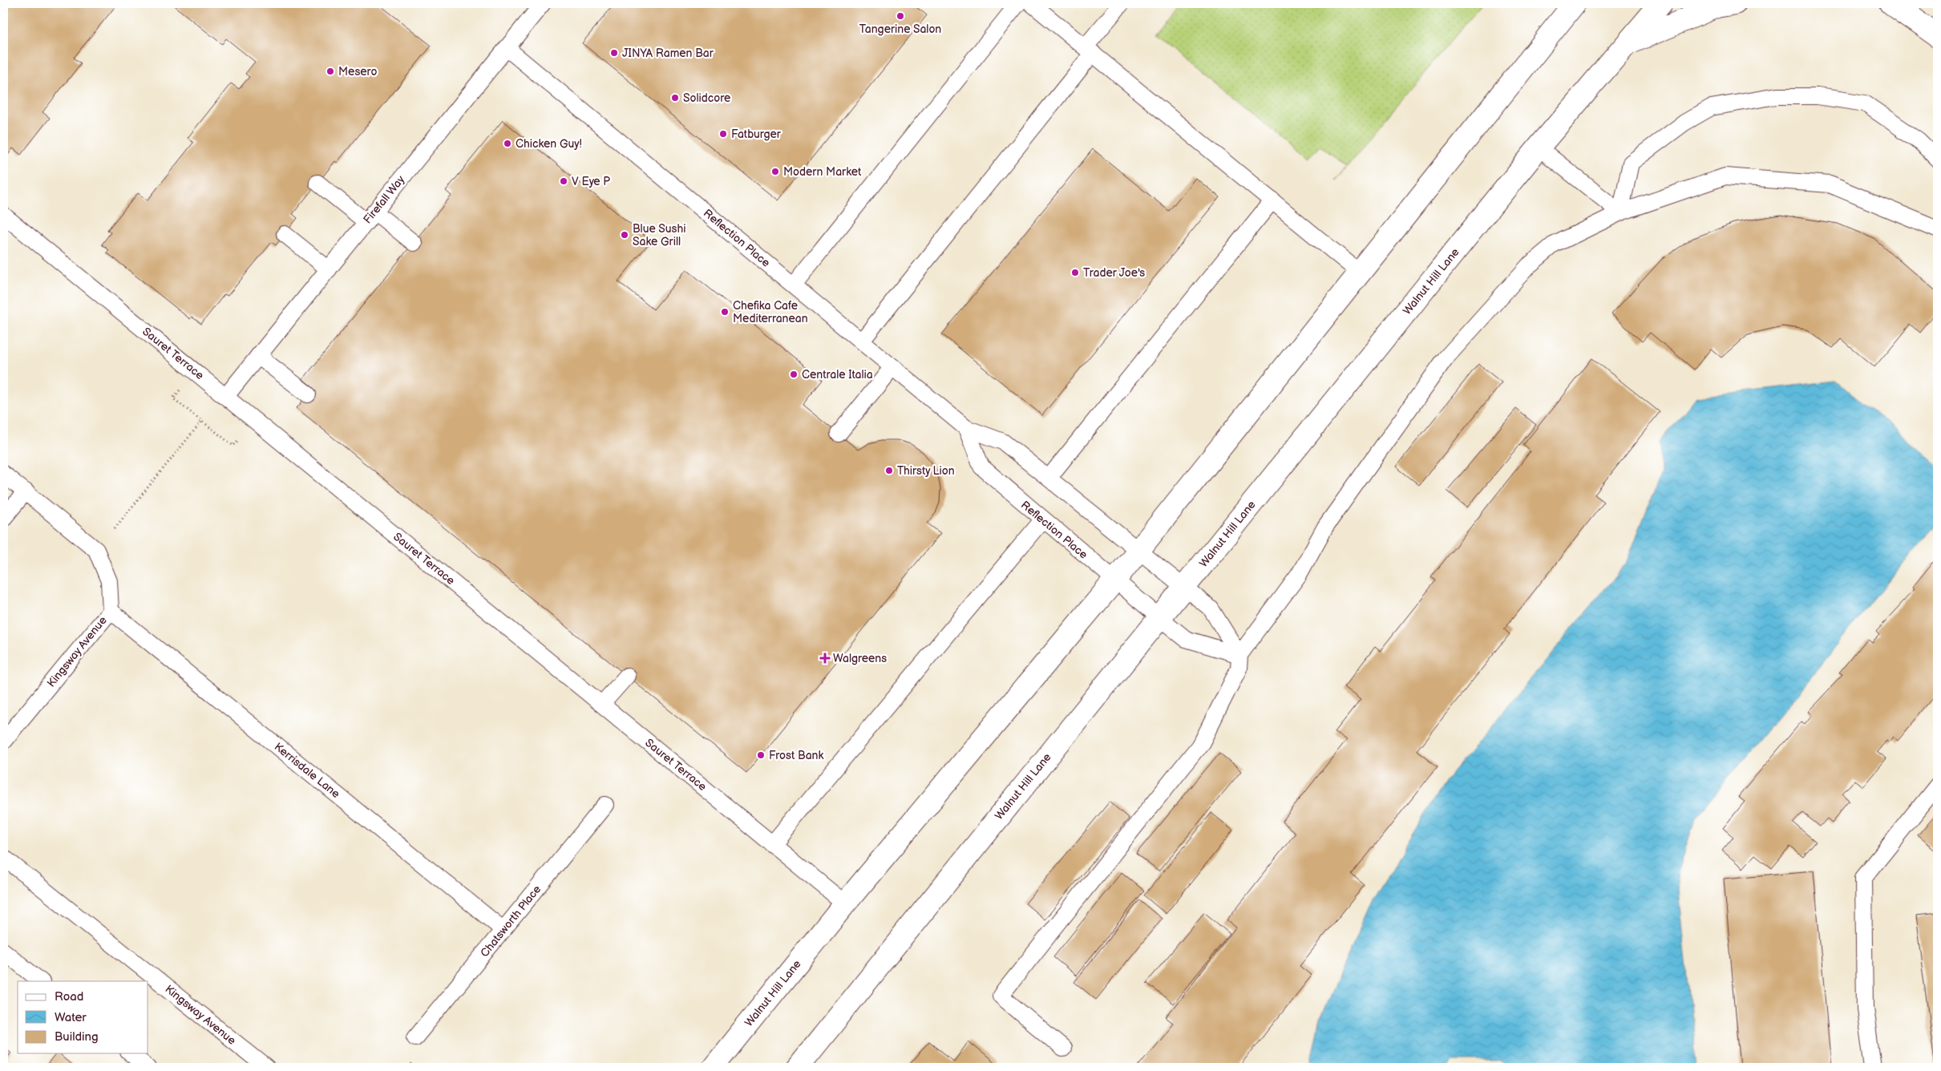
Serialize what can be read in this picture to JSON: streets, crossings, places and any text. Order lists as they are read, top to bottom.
{
  "streets": {
    "main road": ["Walnut Hill Lane"],
    "lane": [
      "Firefall Way",
      "Reflection Place",
      "Sauret Terrace",
      "Kingsway Avenue",
      "Kerrisdale Lane",
      "Chatsworth Place"
    ]
  },
  "crossings": [
    ["Firefall Way", "Reflection Place"],
    ["Firefall Way", "Sauret Terrace"],
    ["Reflection Place", "Walnut Hill Lane"],
    ["Walnut Hill Lane", "Sauret Terrace"],
    ["Kingsway Avenue", "Kerrisdale Lane"],
    ["Kerrisdale Lane", "Chatsworth Place"]
  ],
  "places": {
    "other": [
      "Tangerine Salon",
      "JINYA Ramen Bar",
      "Mesero",
      "Solidcore",
      "Fatburger",
      "Chicken Guy!",
      "Modern Market",
      "V Eye P",
      "Blue Sushi Sake Grill",
      "Trader Joe's",
      "Chefika Cafe Mediterranean",
      "Centrale Italia",
      "Thirsty Lion",
      "Frost Bank"
    ],
    "health": ["Walgreens"]
  },
  "legend": ["Road", "Water", "Building"]
}
